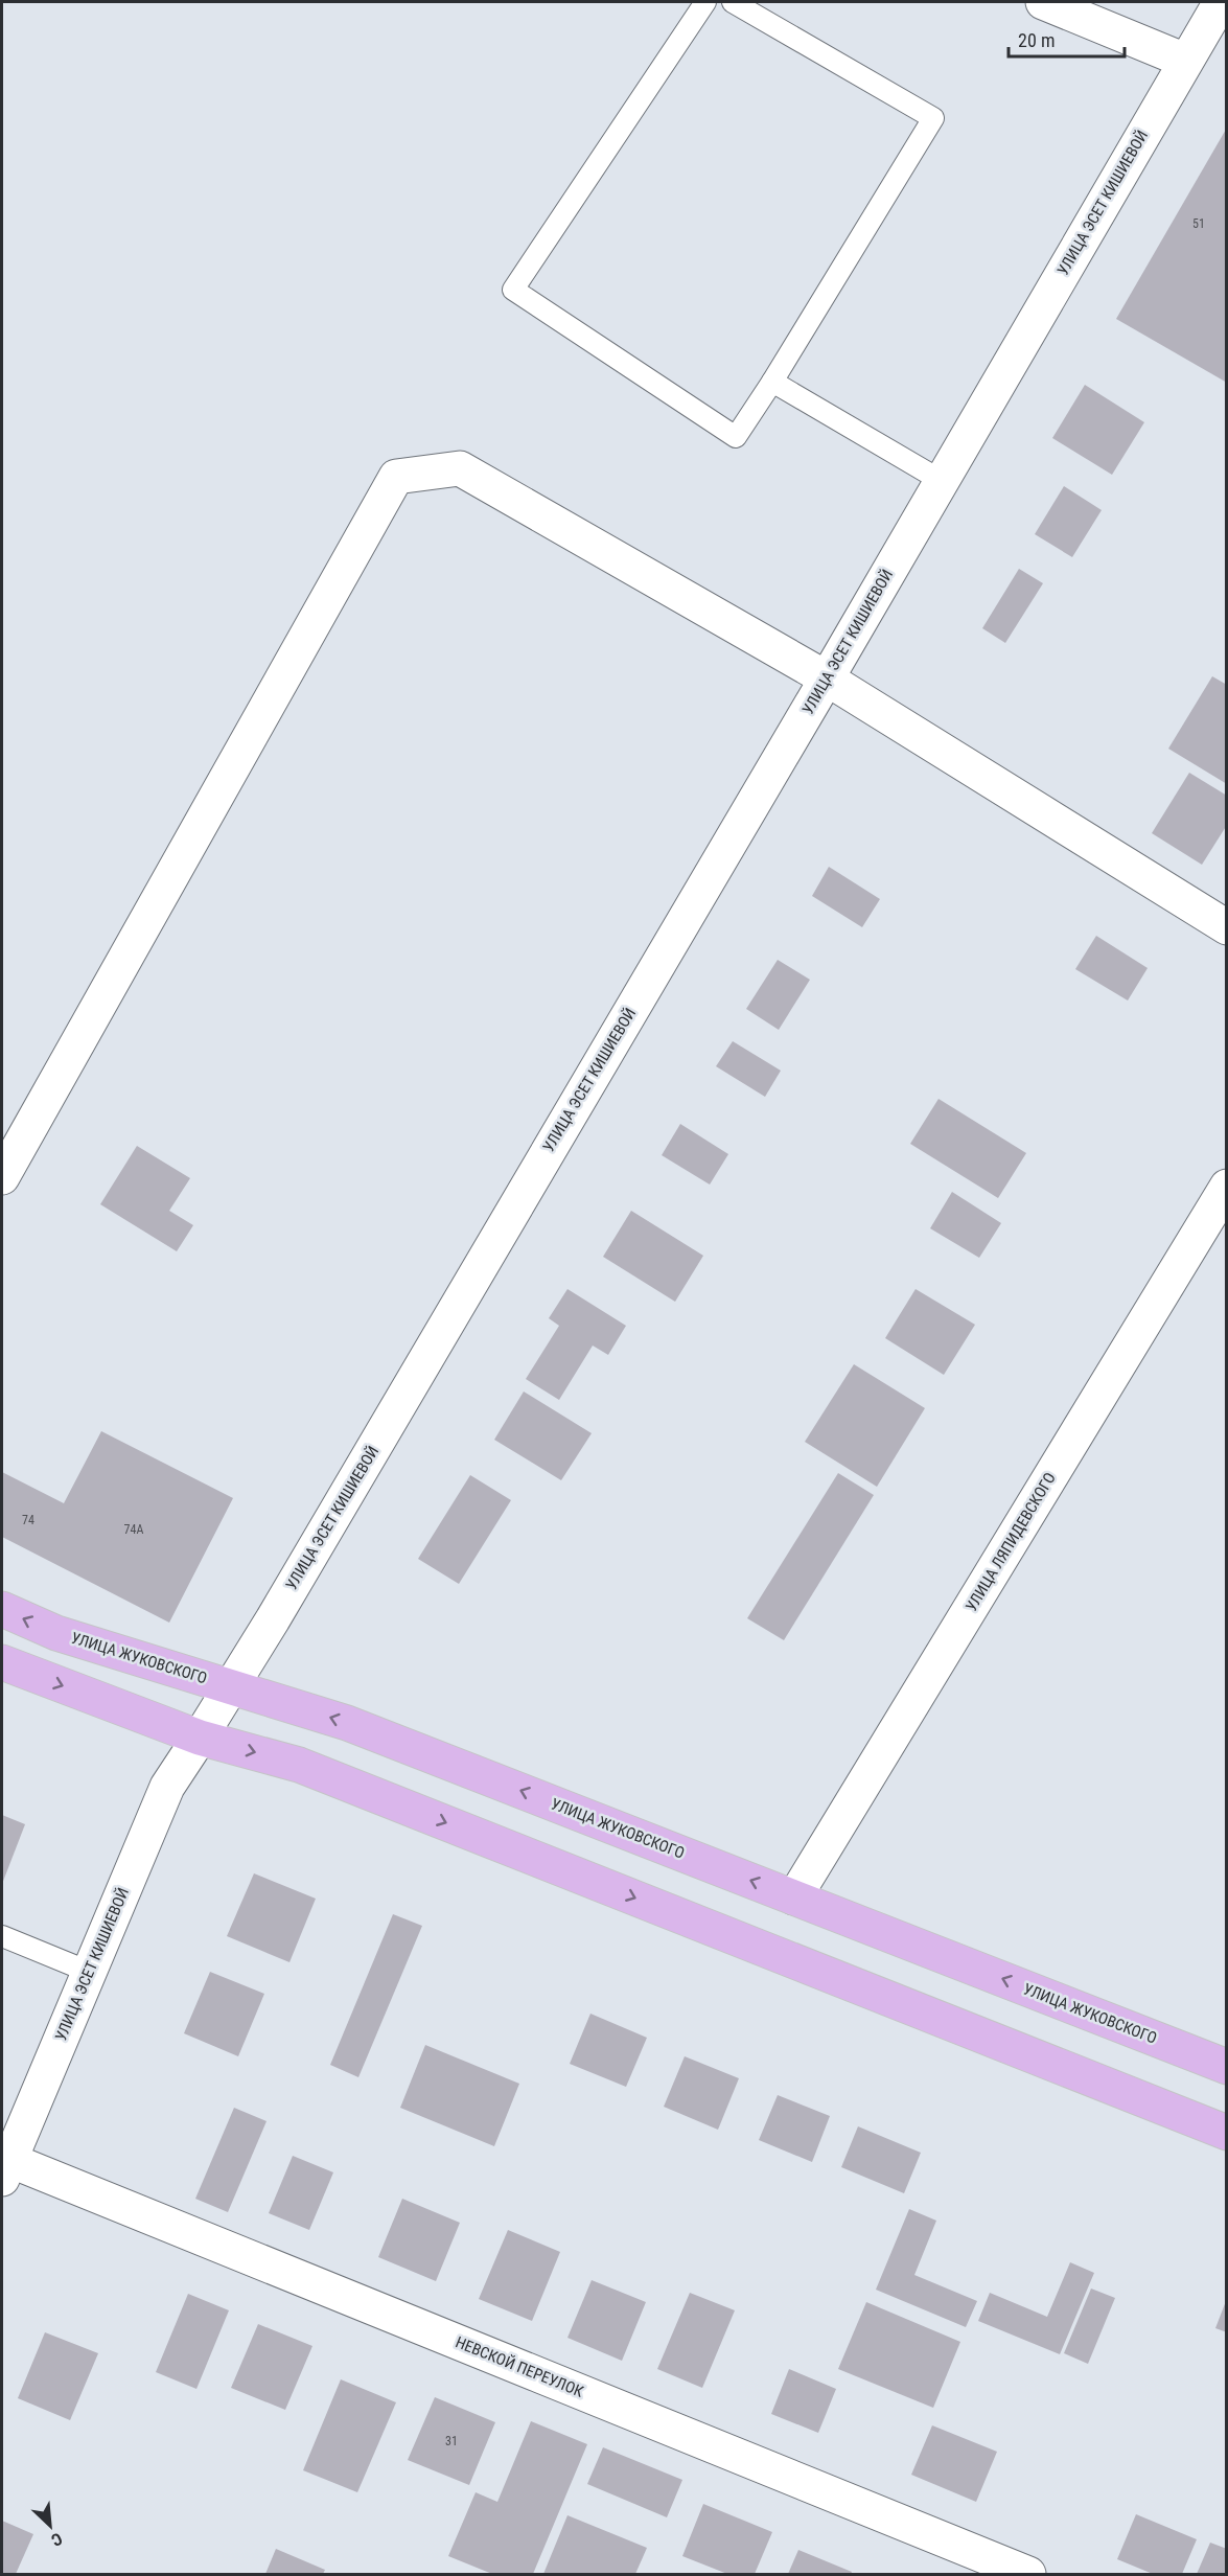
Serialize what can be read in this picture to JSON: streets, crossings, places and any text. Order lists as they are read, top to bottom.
{
  "streets": {
    "main road": ["УЛИЦА ЖУКОВСКОГО"],
    "street": ["УЛИЦА ЭСЕТ КИШИЕВОЙ", "УЛИЦА ЛЯПИДЕВСКОГО", "НЕВСКОЙ ПЕРЕУЛОК"]
  },
  "crossings": [
    ["УЛИЦА ЭСЕТ КИШИЕВОЙ", "УЛИЦА ЖУКОВСКОГО"],
    ["УЛИЦА ЭСЕТ КИШИЕВОЙ", "НЕВСКОЙ ПЕРЕУЛОК"],
    ["УЛИЦА ЛЯПИДЕВСКОГО", "УЛИЦА ЖУКОВСКОГО"]
  ],
  "house_numbers": [
    "51",
    "74",
    "74А",
    "31"
  ],
  "scale_bar": "20 m",
  "north": "bottom right"
}
